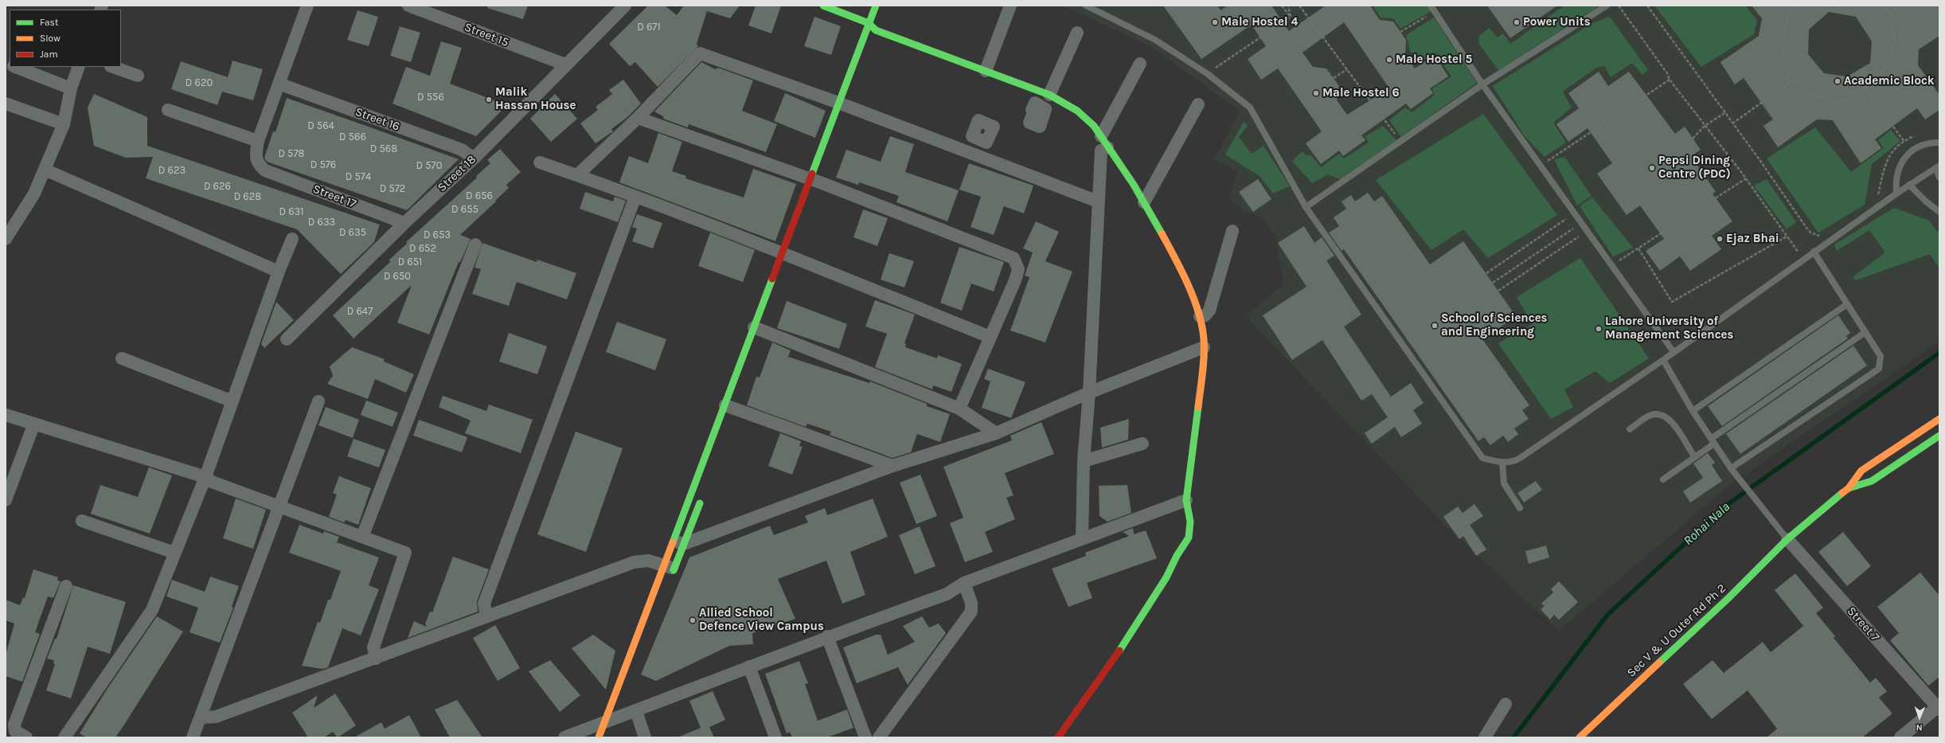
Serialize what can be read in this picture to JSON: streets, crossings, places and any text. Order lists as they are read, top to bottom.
{
  "streets": {
    "street": [
      "Street 15",
      "Street 16",
      "Street 18",
      "Street 17",
      "Street 7",
      "Sec V & U Outer Rd Ph 2"
    ]
  },
  "crossings": [
    ["Street 15", "Street 18"],
    ["Street 16", "Street 18"],
    ["Street 18", "Street 17"],
    ["Street 7", "Sec V & U Outer Rd Ph 2"]
  ],
  "water": ["Rohai Nala"],
  "places": [
    "Male Hostel 4",
    "Power Units",
    "Male Hostel 5",
    "Academic Block",
    "Male Hostel 6",
    "Malik Hassan House",
    "Pepsi Dining Centre (PDC)",
    "Ejaz Bhai",
    "School of Sciences and Engineering",
    "Lahore University of Management Sciences",
    "Allied School Defence View Campus"
  ],
  "house_numbers": [
    "D 671",
    "D 620",
    "D 556",
    "D 564",
    "D 566",
    "D 568",
    "D 578",
    "D 576",
    "D 570",
    "D 623",
    "D 574",
    "D 626",
    "D 572",
    "D 656",
    "D 628",
    "D 655",
    "D 631",
    "D 633",
    "D 635",
    "D 653",
    "D 652",
    "D 651",
    "D 650",
    "D 647"
  ],
  "legend": ["Fast", "Slow", "Jam"],
  "north": "bottom"
}
